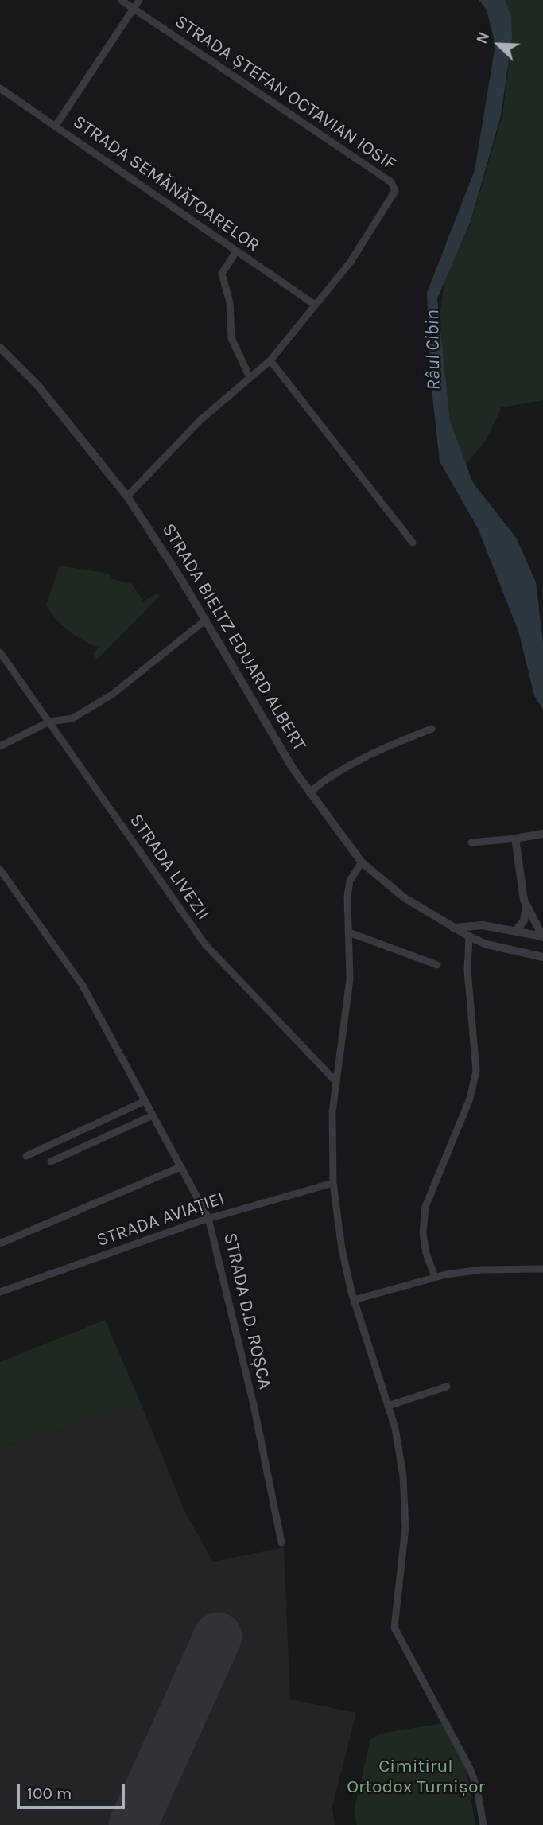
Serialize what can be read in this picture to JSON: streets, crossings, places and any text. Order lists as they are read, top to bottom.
{
  "streets": {
    "street": [
      "STRADA ȘTEFAN OCTAVIAN IOSIF",
      "STRADA SEMĂNĂTOARELOR",
      "STRADA BIELTZ EDUARD ALBERT",
      "STRADA LIVEZII",
      "STRADA AVIAȚIEI",
      "STRADA D.D. ROȘCA"
    ]
  },
  "crossings": [
    ["STRADA ȘTEFAN OCTAVIAN IOSIF", "STRADA SEMĂNĂTOARELOR"],
    ["STRADA ȘTEFAN OCTAVIAN IOSIF", "STRADA BIELTZ EDUARD ALBERT"],
    ["STRADA AVIAȚIEI", "STRADA D.D. ROȘCA"]
  ],
  "water": ["Râul Cibin"],
  "parks": ["Cimitirul Ortodox Turnișor"],
  "scale_bar": "100 m",
  "north": "top left"
}
